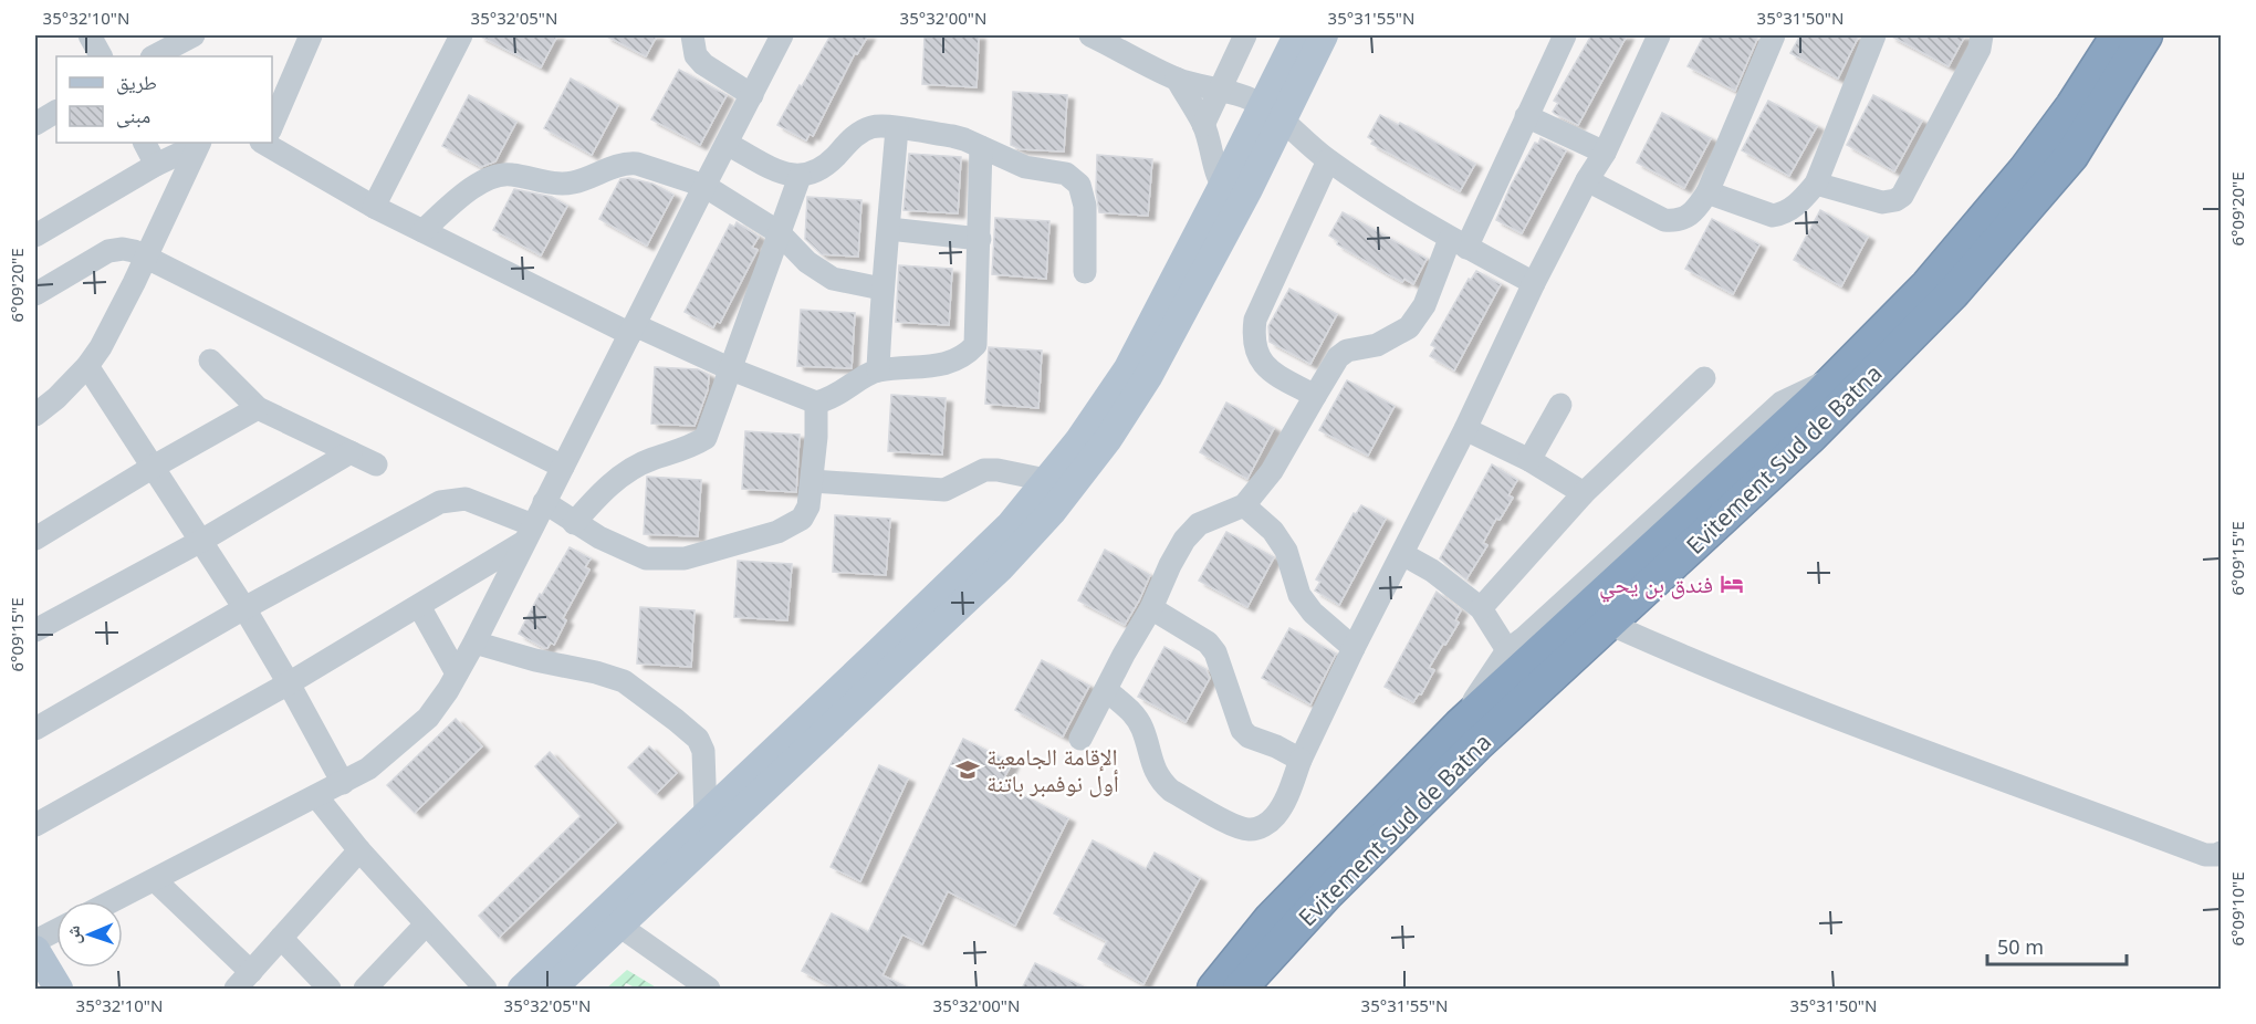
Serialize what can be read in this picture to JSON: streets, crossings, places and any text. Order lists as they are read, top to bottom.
{
  "streets": {
    "highway": ["Evitement Sud de Batna"]
  },
  "places": {
    "hotel": ["فندق بن يحي"],
    "school or university": ["الإقامة الجامعية أول نوفمبر باتنة"]
  },
  "legend": ["طريق", "مبنى"],
  "scale_bar": "50 m",
  "north": "left",
  "coordinates": [
    "35°32'10\"N",
    "35°32'05\"N",
    "35°32'00\"N",
    "35°31'55\"N",
    "35°31'50\"N",
    "6°09'20\"E",
    "6°09'15\"E",
    "6°09'10\"E"
  ]
}
